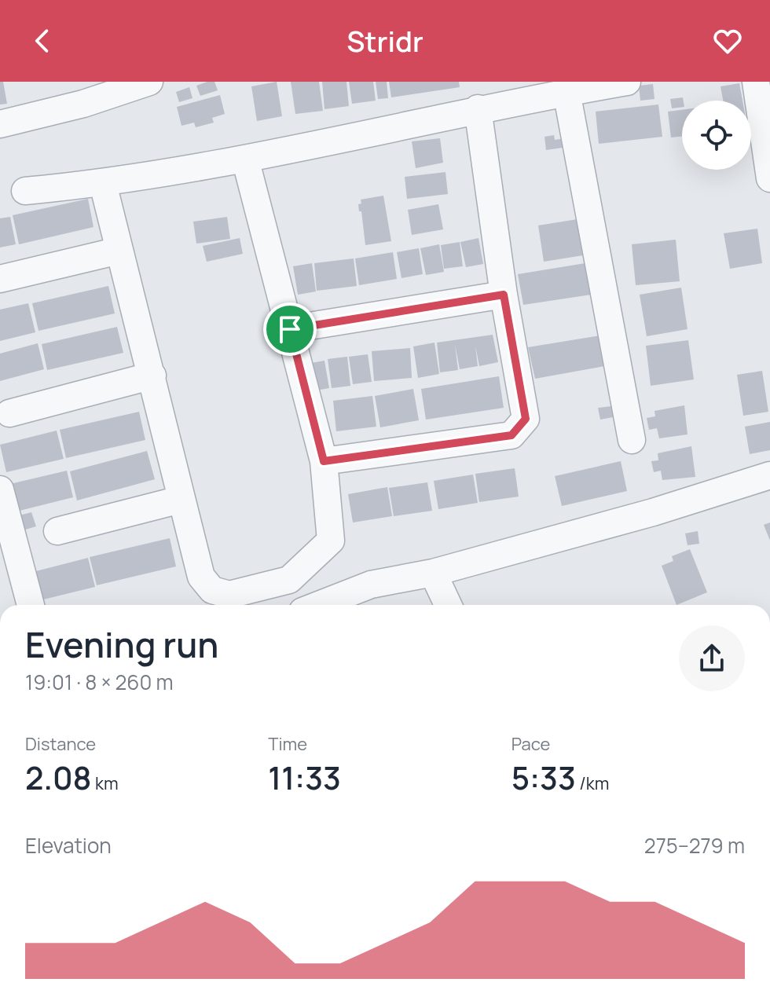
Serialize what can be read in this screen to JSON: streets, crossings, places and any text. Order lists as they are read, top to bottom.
{
  "page": {
    "header": "Stridr",
    "heading": ["Evening run", "19:01 · 8 × 260 m"],
    "stats": [
      ["Distance", "2.08 km"],
      ["Time", "11:33"],
      ["Pace", "5:33 /km"]
    ],
    "chart": ["Elevation", "275–279 m"]
  }
}
